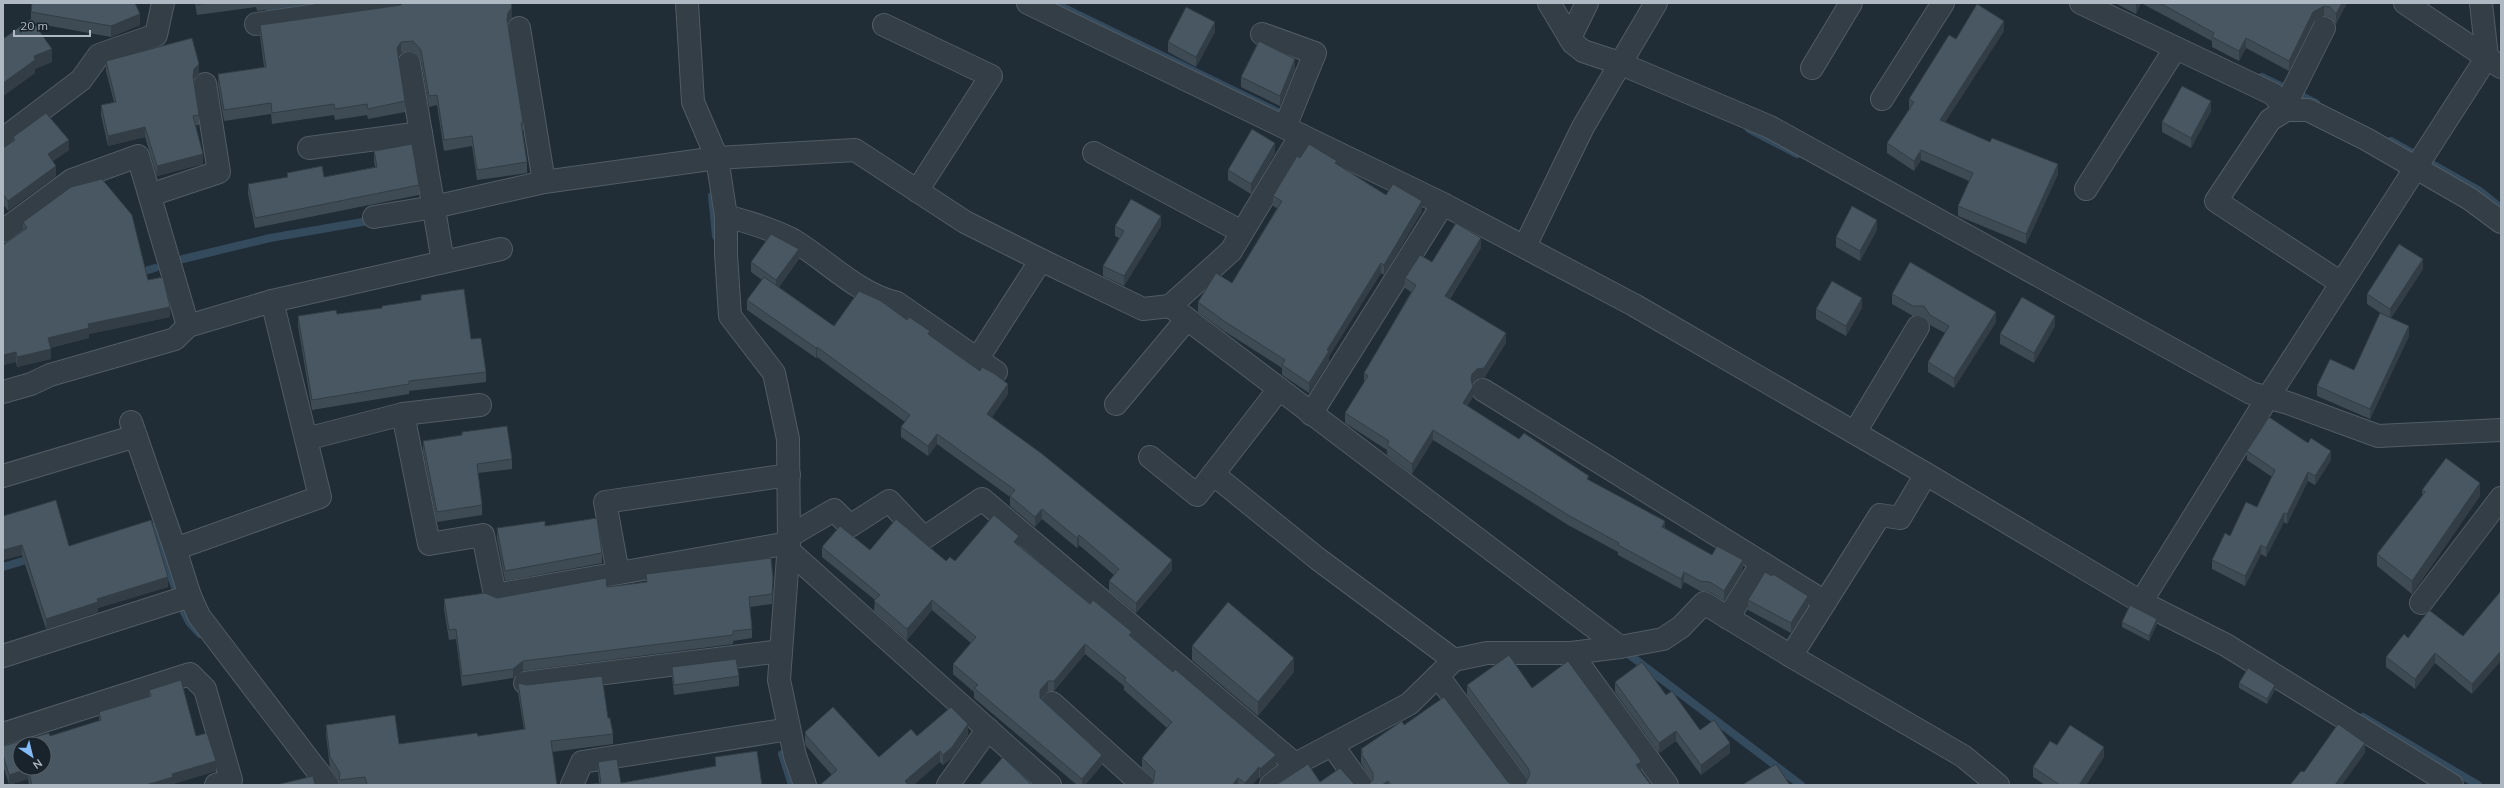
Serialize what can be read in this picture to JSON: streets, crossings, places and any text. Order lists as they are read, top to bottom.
{
  "scale_bar": "20 m",
  "north": "bottom right"
}
